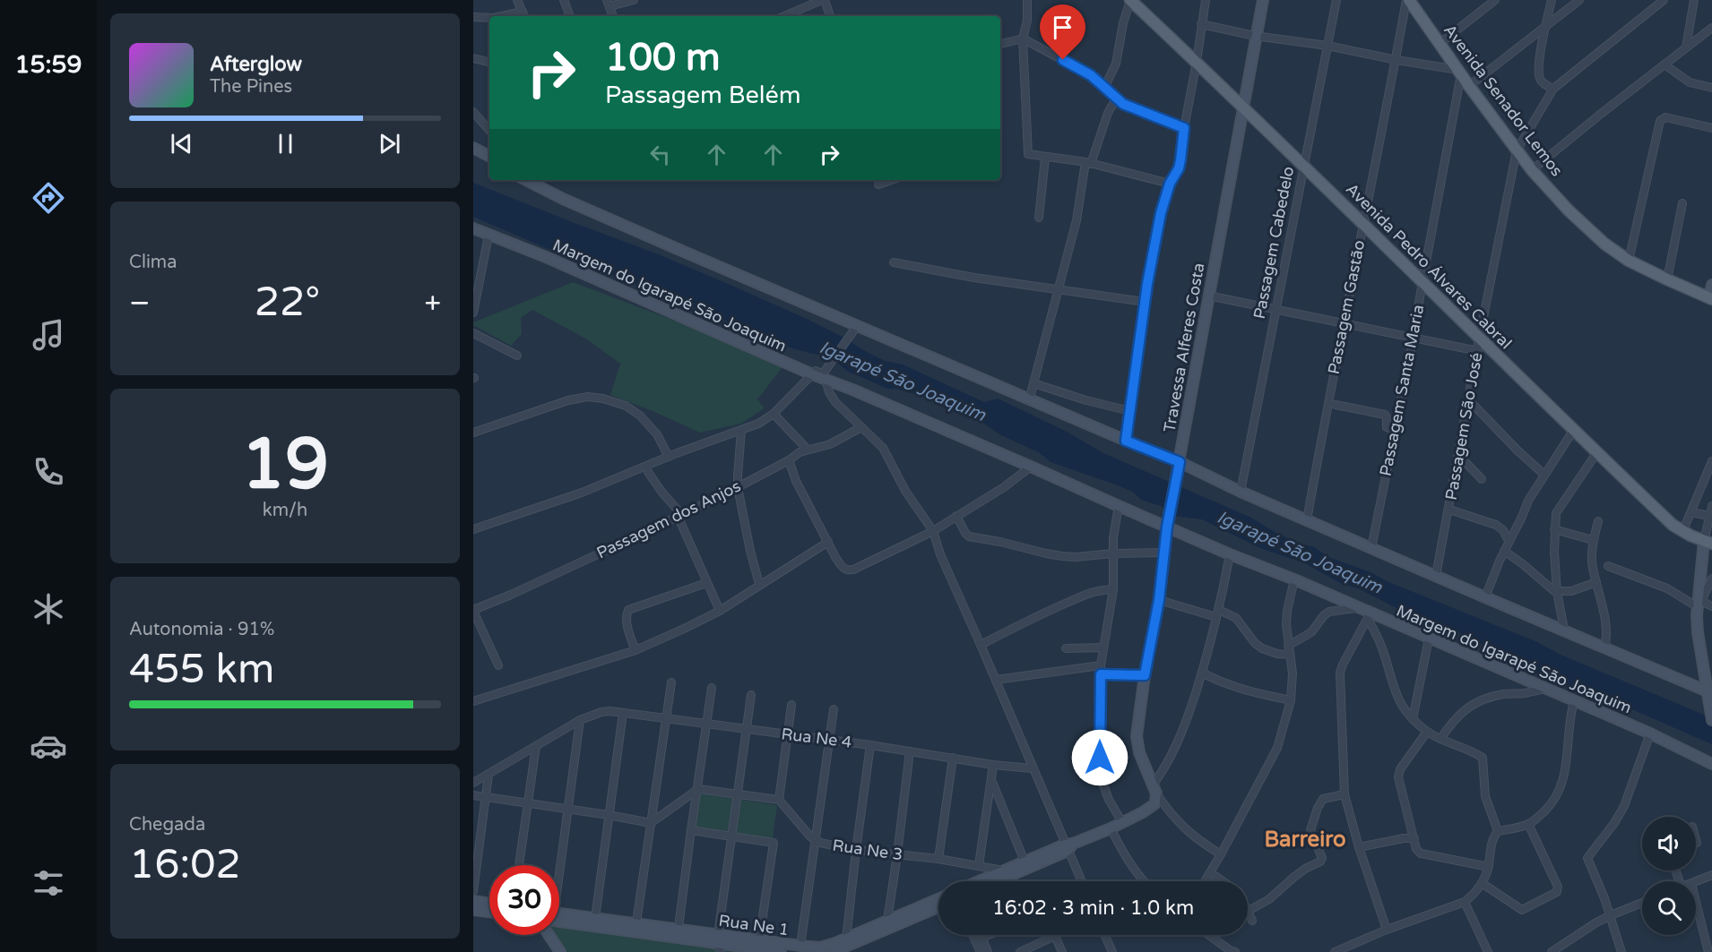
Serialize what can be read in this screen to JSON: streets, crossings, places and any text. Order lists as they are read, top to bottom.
{
  "streets": {
    "main road": ["Avenida Senador Lemos", "Avenida Pedro Álvares Cabral"],
    "street": [
      "Passagem Cabedelo",
      "Margem do Igarapé São Joaquim",
      "Passagem Gastão",
      "Travessa Alferes Costa",
      "Passagem Santa Maria",
      "Passagem São José",
      "Passagem dos Anjos",
      "Rua Ne 4",
      "Rua Ne 3",
      "Rua Ne 1"
    ]
  },
  "crossings": [
    ["Avenida Senador Lemos", "Passagem Gastão"],
    ["Avenida Senador Lemos", "Passagem Santa Maria"],
    ["Avenida Senador Lemos", "Passagem São José"],
    ["Passagem Cabedelo", "Avenida Pedro Álvares Cabral"],
    ["Avenida Pedro Álvares Cabral", "Passagem Gastão"],
    ["Avenida Pedro Álvares Cabral", "Travessa Alferes Costa"],
    ["Avenida Pedro Álvares Cabral", "Passagem Santa Maria"],
    ["Avenida Pedro Álvares Cabral", "Passagem São José"],
    ["Margem do Igarapé São Joaquim", "Travessa Alferes Costa"]
  ],
  "districts": ["Barreiro"],
  "water": ["Igarapé São Joaquim"],
  "page": {
    "tabs": "15:59",
    "turn": ["100 m", "Passagem Belém"],
    "song": ["Afterglow", "The Pines"],
    "tile": [
      "Clima",
      ["19", "km/h"],
      ["Autonomia · 91%", "455 km"],
      ["Chegada", "16:02"]
    ],
    "heat": ["−", "22°", "+"],
    "limit": "30",
    "trip": "16:02 · 3 min · 1.0 km"
  }
}
